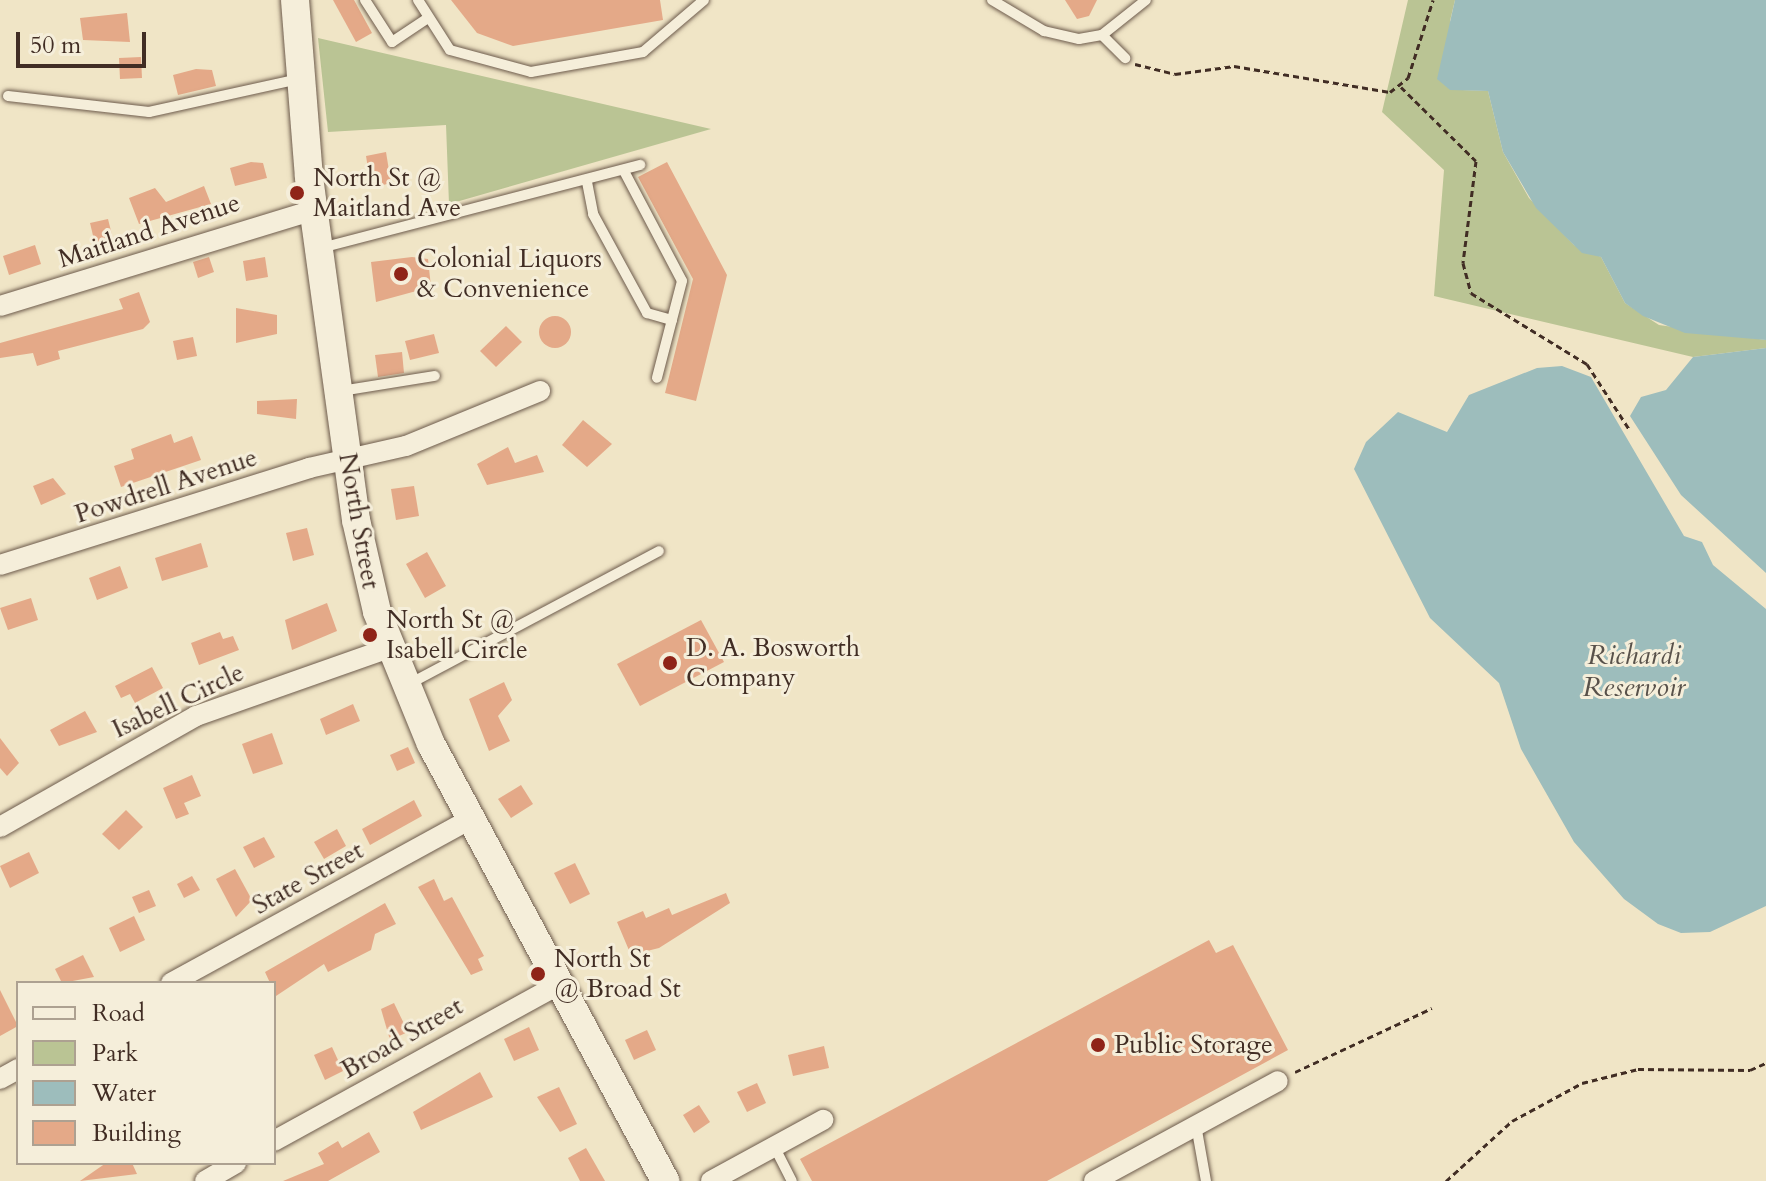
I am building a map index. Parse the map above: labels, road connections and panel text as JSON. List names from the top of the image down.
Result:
{
  "streets": {
    "main road": ["North Street"],
    "street": [
      "Maitland Avenue",
      "Powdrell Avenue",
      "Isabell Circle",
      "State Street",
      "Broad Street"
    ]
  },
  "crossings": [
    ["Maitland Avenue", "North Street"],
    ["Powdrell Avenue", "North Street"],
    ["North Street", "Isabell Circle"],
    ["North Street", "State Street"],
    ["North Street", "Broad Street"]
  ],
  "water": ["Richardi Reservoir"],
  "places": [
    "North St @ Maitland Ave",
    "Colonial Liquors & Convenience",
    "North St @ Isabell Circle",
    "D. A. Bosworth Company",
    "North St @ Broad St",
    "Public Storage"
  ],
  "legend": [
    "Road",
    "Park",
    "Water",
    "Building"
  ],
  "scale_bar": "50 m"
}
